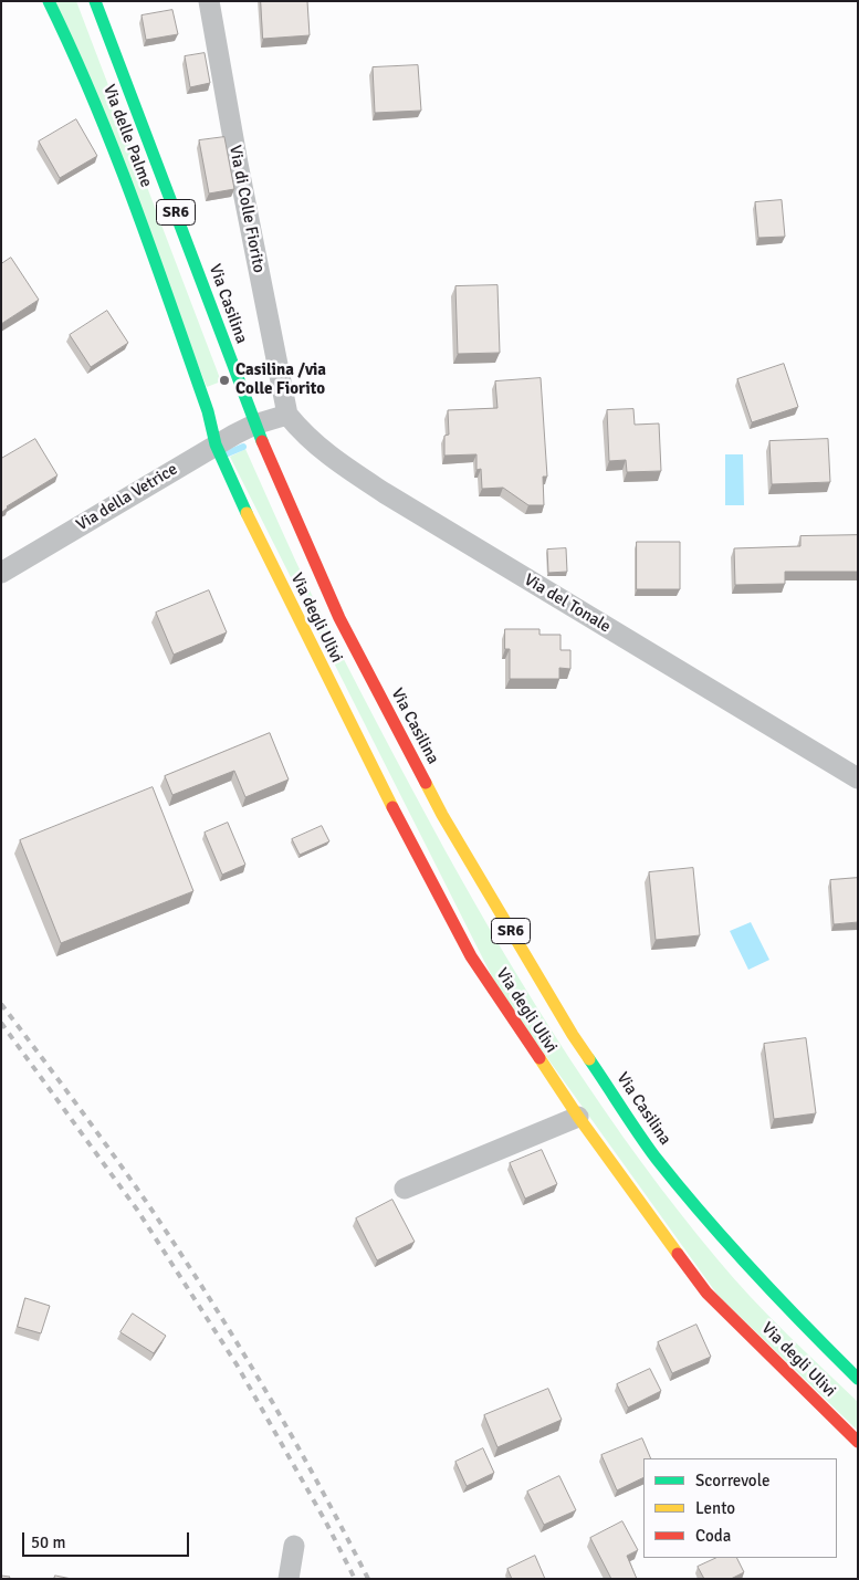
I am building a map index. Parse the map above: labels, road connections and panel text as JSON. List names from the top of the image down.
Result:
{
  "streets": {
    "street": [
      "Via delle Palme",
      "Via di Colle Fiorito",
      "SR6",
      "Via Casilina",
      "Via della Vetrice",
      "Via del Tonale",
      "Via degli Ulivi"
    ]
  },
  "crossings": [
    ["Via delle Palme", "Via della Vetrice"],
    ["Via delle Palme", "Via degli Ulivi"],
    ["Via di Colle Fiorito", "Via della Vetrice"],
    ["Via di Colle Fiorito", "Via del Tonale"],
    ["Via Casilina", "Via della Vetrice"],
    ["Via della Vetrice", "Via del Tonale"],
    ["Via della Vetrice", "Via degli Ulivi"]
  ],
  "places": ["Casilina /via Colle Fiorito"],
  "legend": ["Scorrevole", "Lento", "Coda"],
  "scale_bar": "50 m"
}
